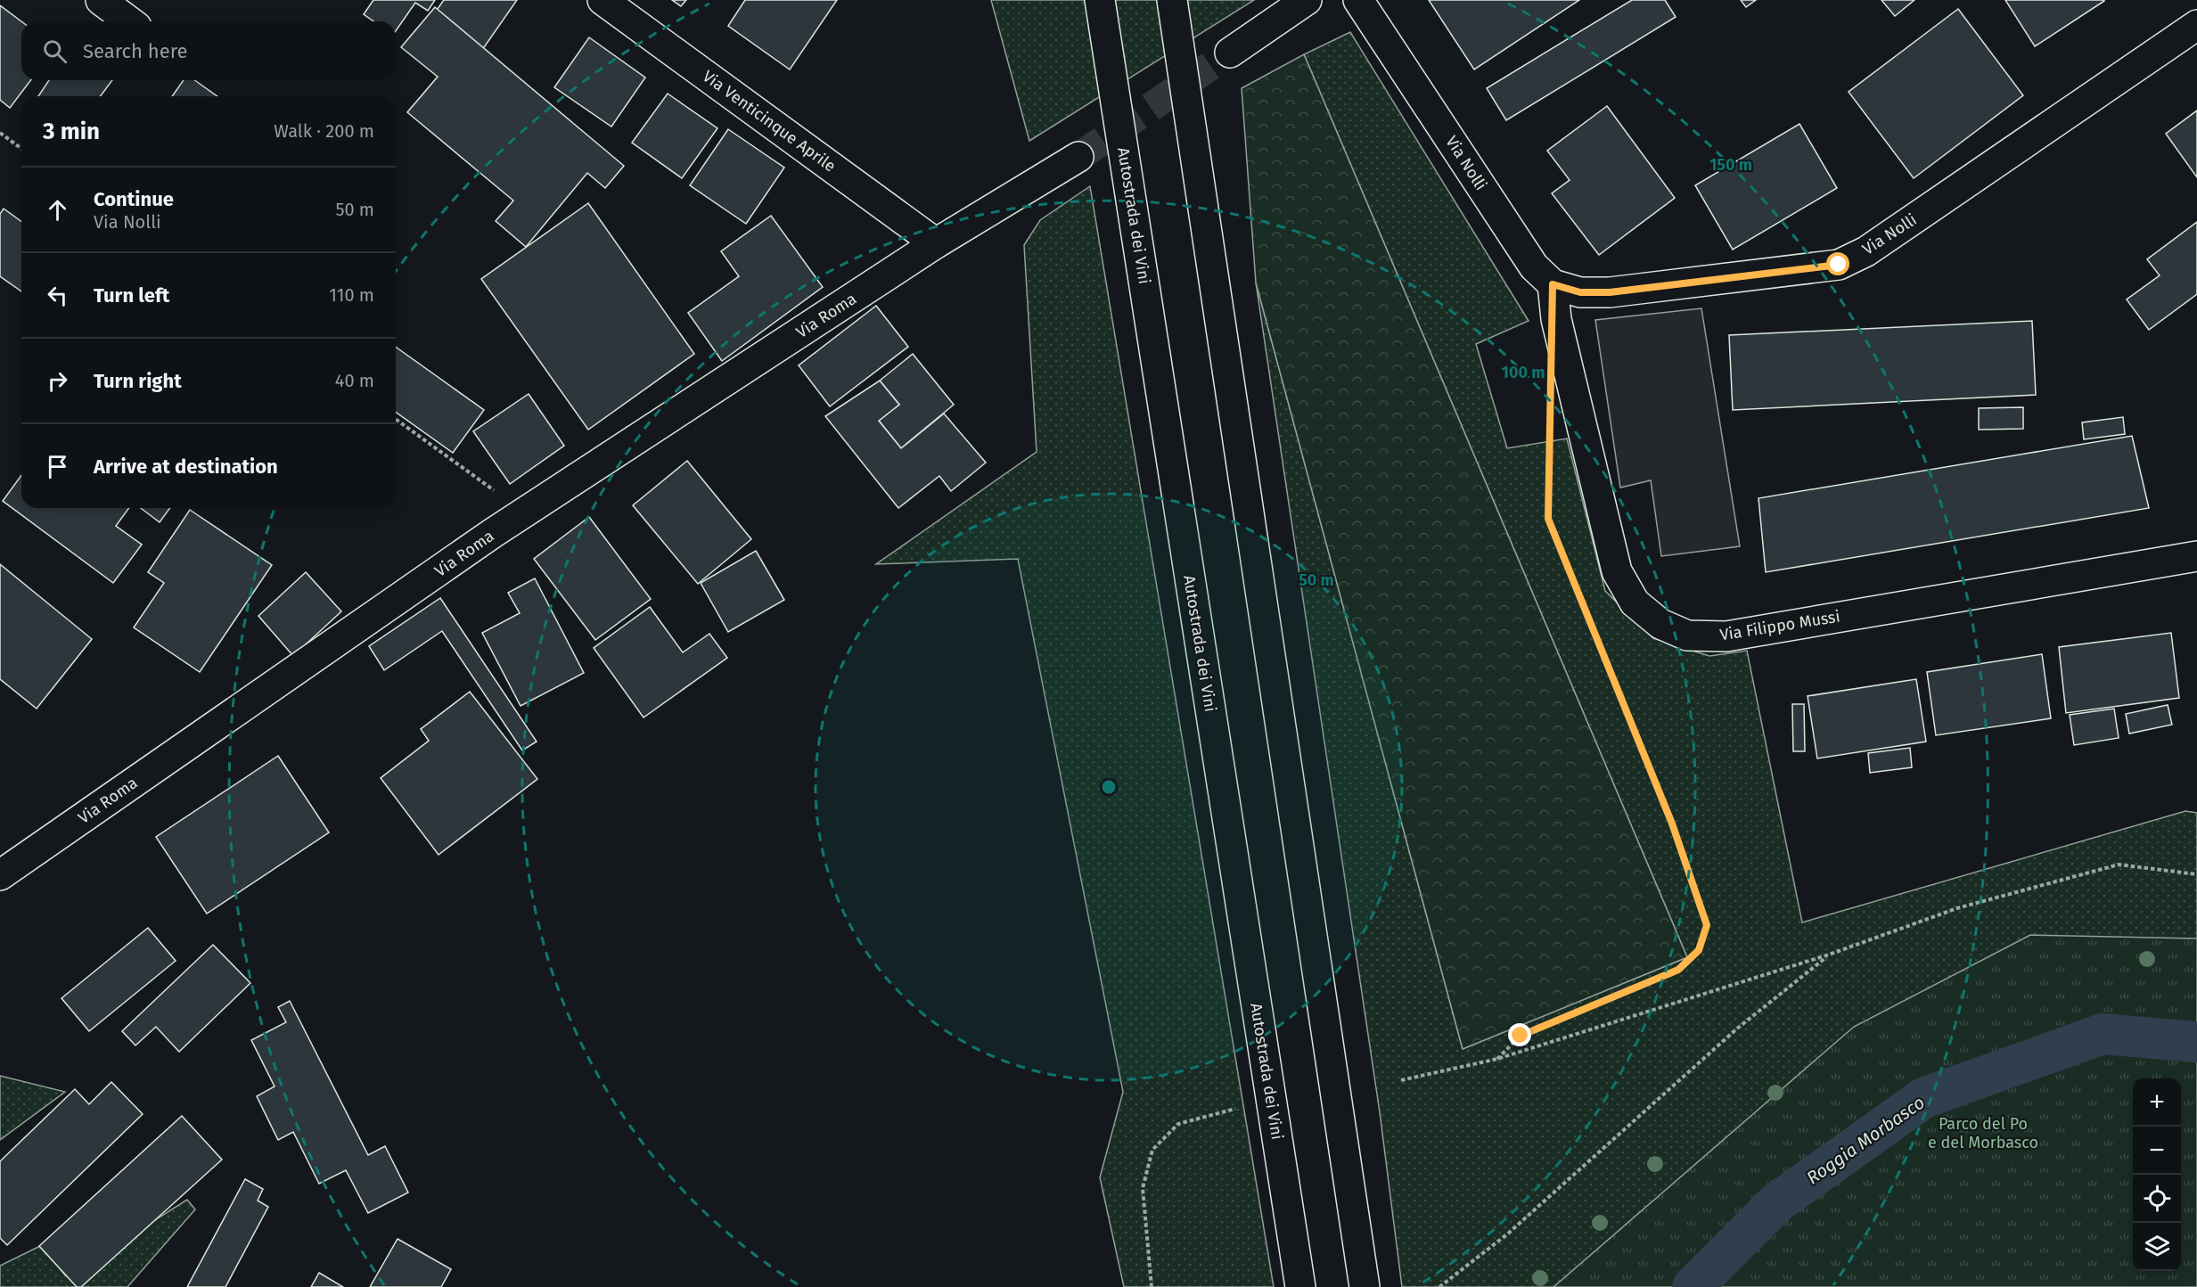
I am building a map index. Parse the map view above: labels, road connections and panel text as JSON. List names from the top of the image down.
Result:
{
  "streets": {
    "main road": [
      "Via Venticinque Aprile",
      "Via Nolli",
      "Autostrada dei Vini",
      "Via Roma",
      "Via Filippo Mussi"
    ]
  },
  "crossings": [
    ["Via Venticinque Aprile", "Via Roma"],
    ["Via Nolli", "Via Filippo Mussi"]
  ],
  "water": ["Roggia Morbasco"],
  "parks": ["Parco del Po e del Morbasco"],
  "page": {
    "search": "Search here",
    "heading": ["3 min", "Walk · 200 m"],
    "list": [
      ["Continue", "Via Nolli", "50 m"],
      ["Turn left", "110 m"],
      ["Turn right", "40 m"],
      "Arrive at destination"
    ],
    "map_buttons": ["+", "−"]
  },
  "rings": ["150 m", "100 m", "50 m"]
}
